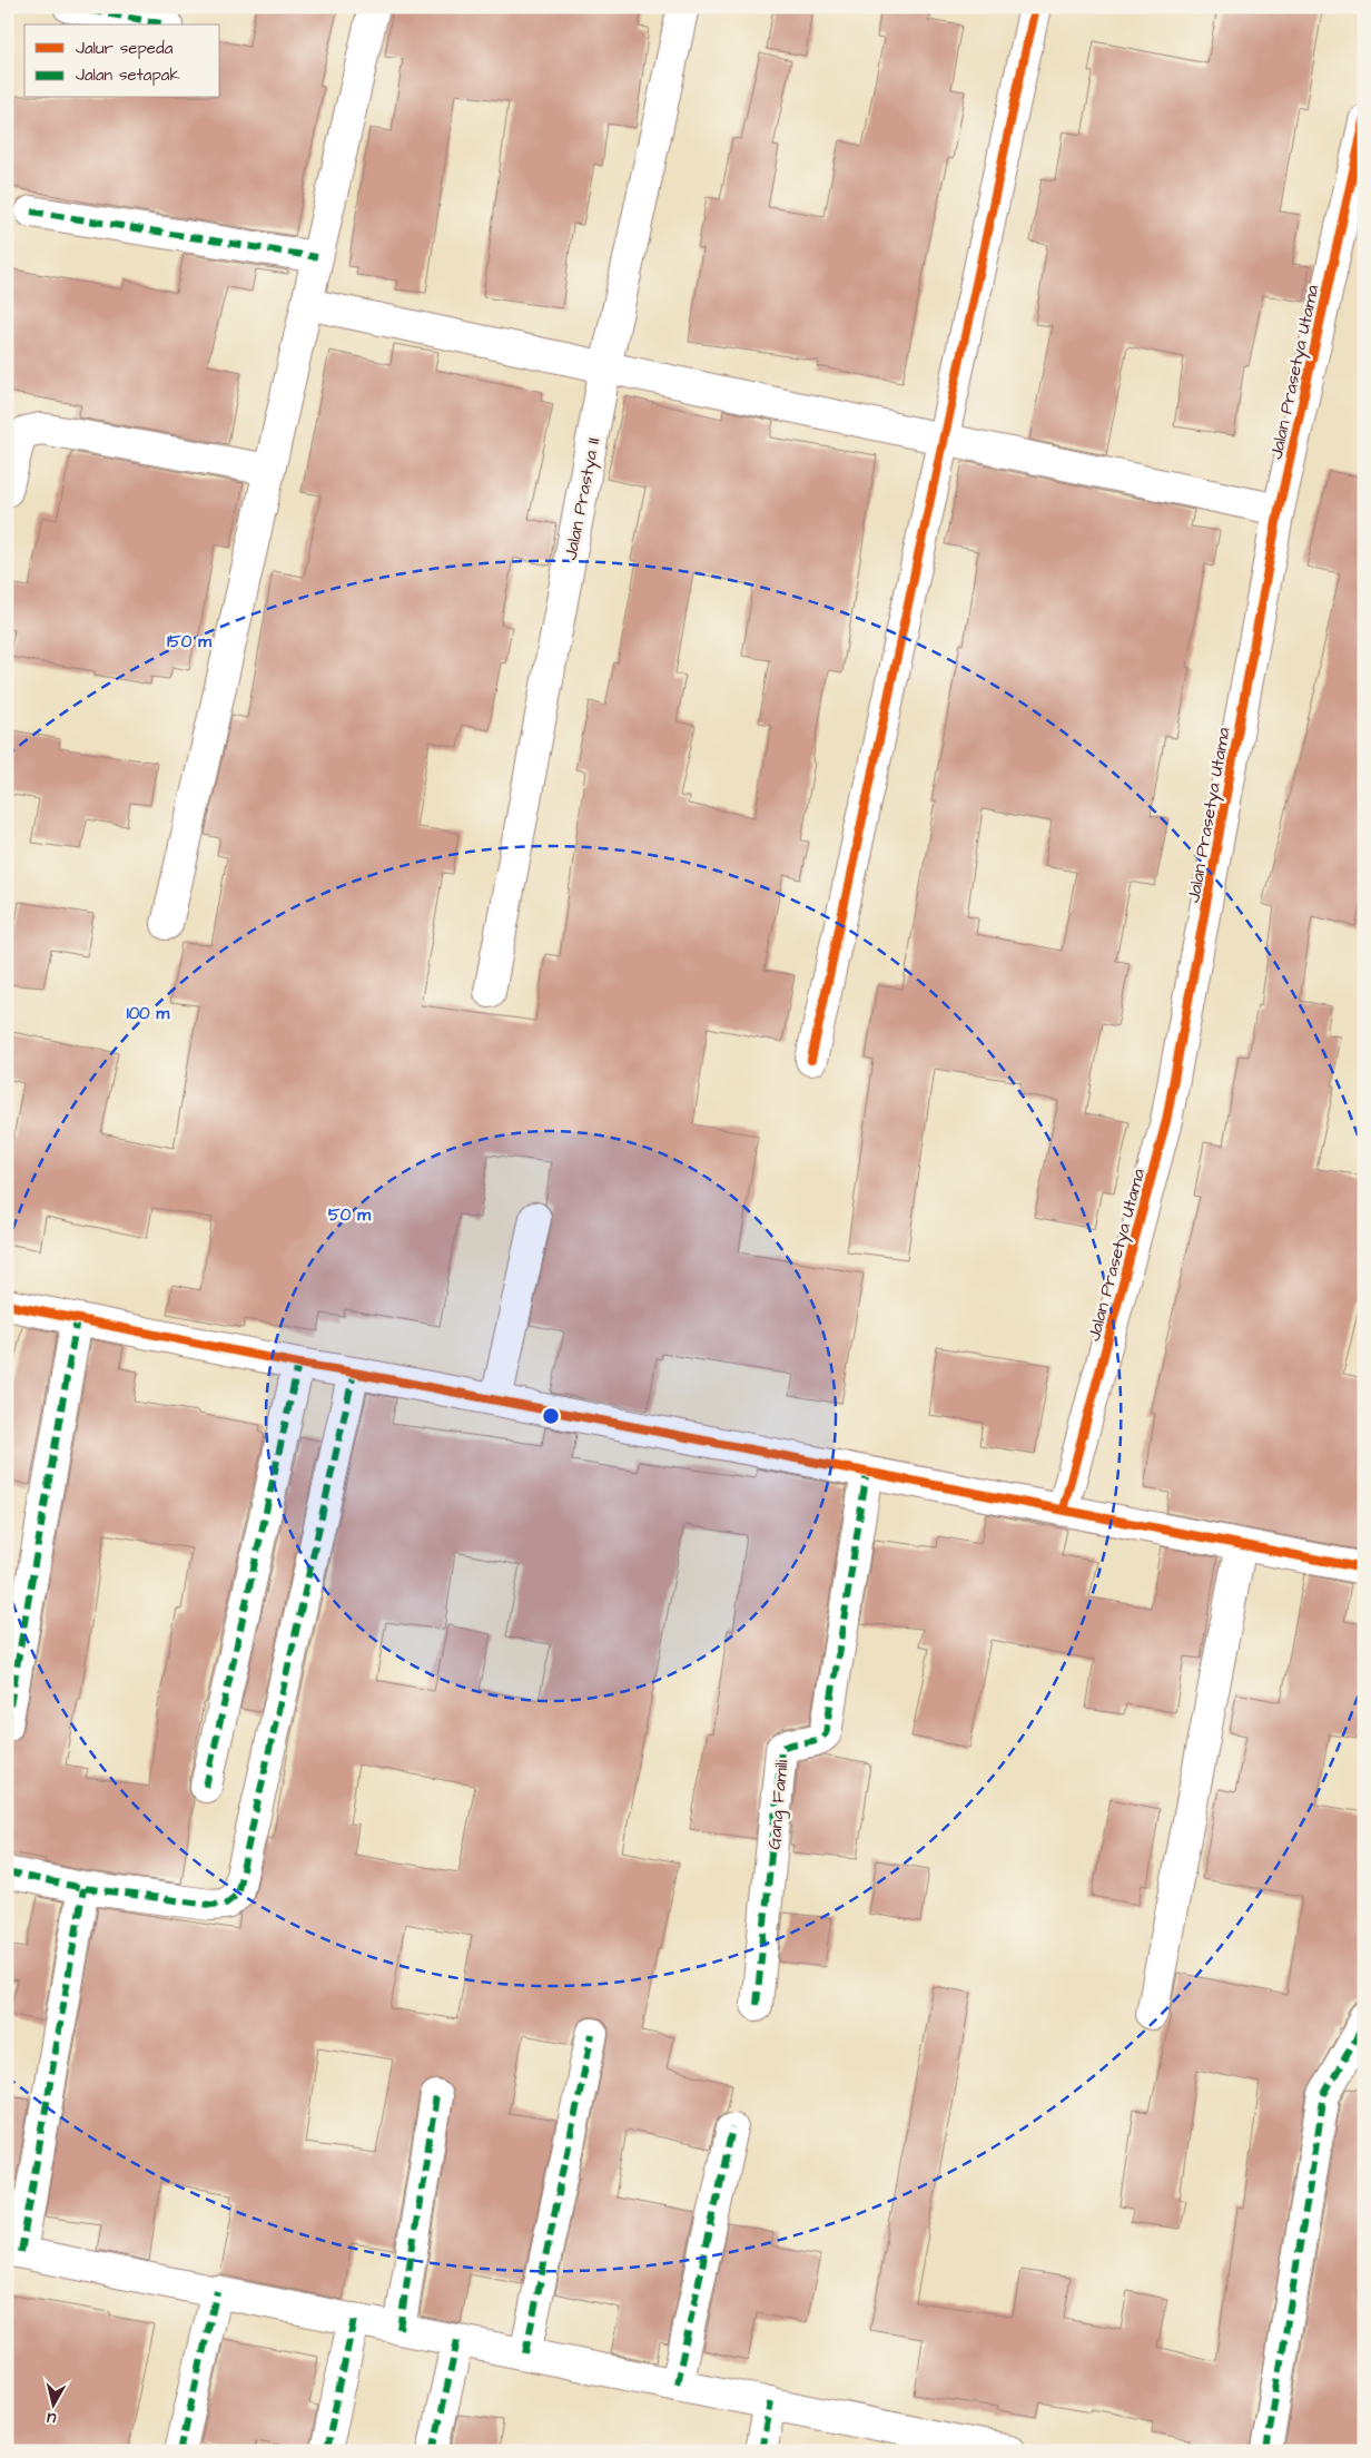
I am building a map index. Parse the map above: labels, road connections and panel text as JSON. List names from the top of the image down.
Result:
{
  "streets": {
    "street": ["Jalan Prasetya Utama", "Jalan Prastya II", "Gang Famili"]
  },
  "legend": ["Jalur sepeda", "Jalan setapak"],
  "north": "bottom",
  "rings": ["150 m", "100 m", "50 m"]
}
